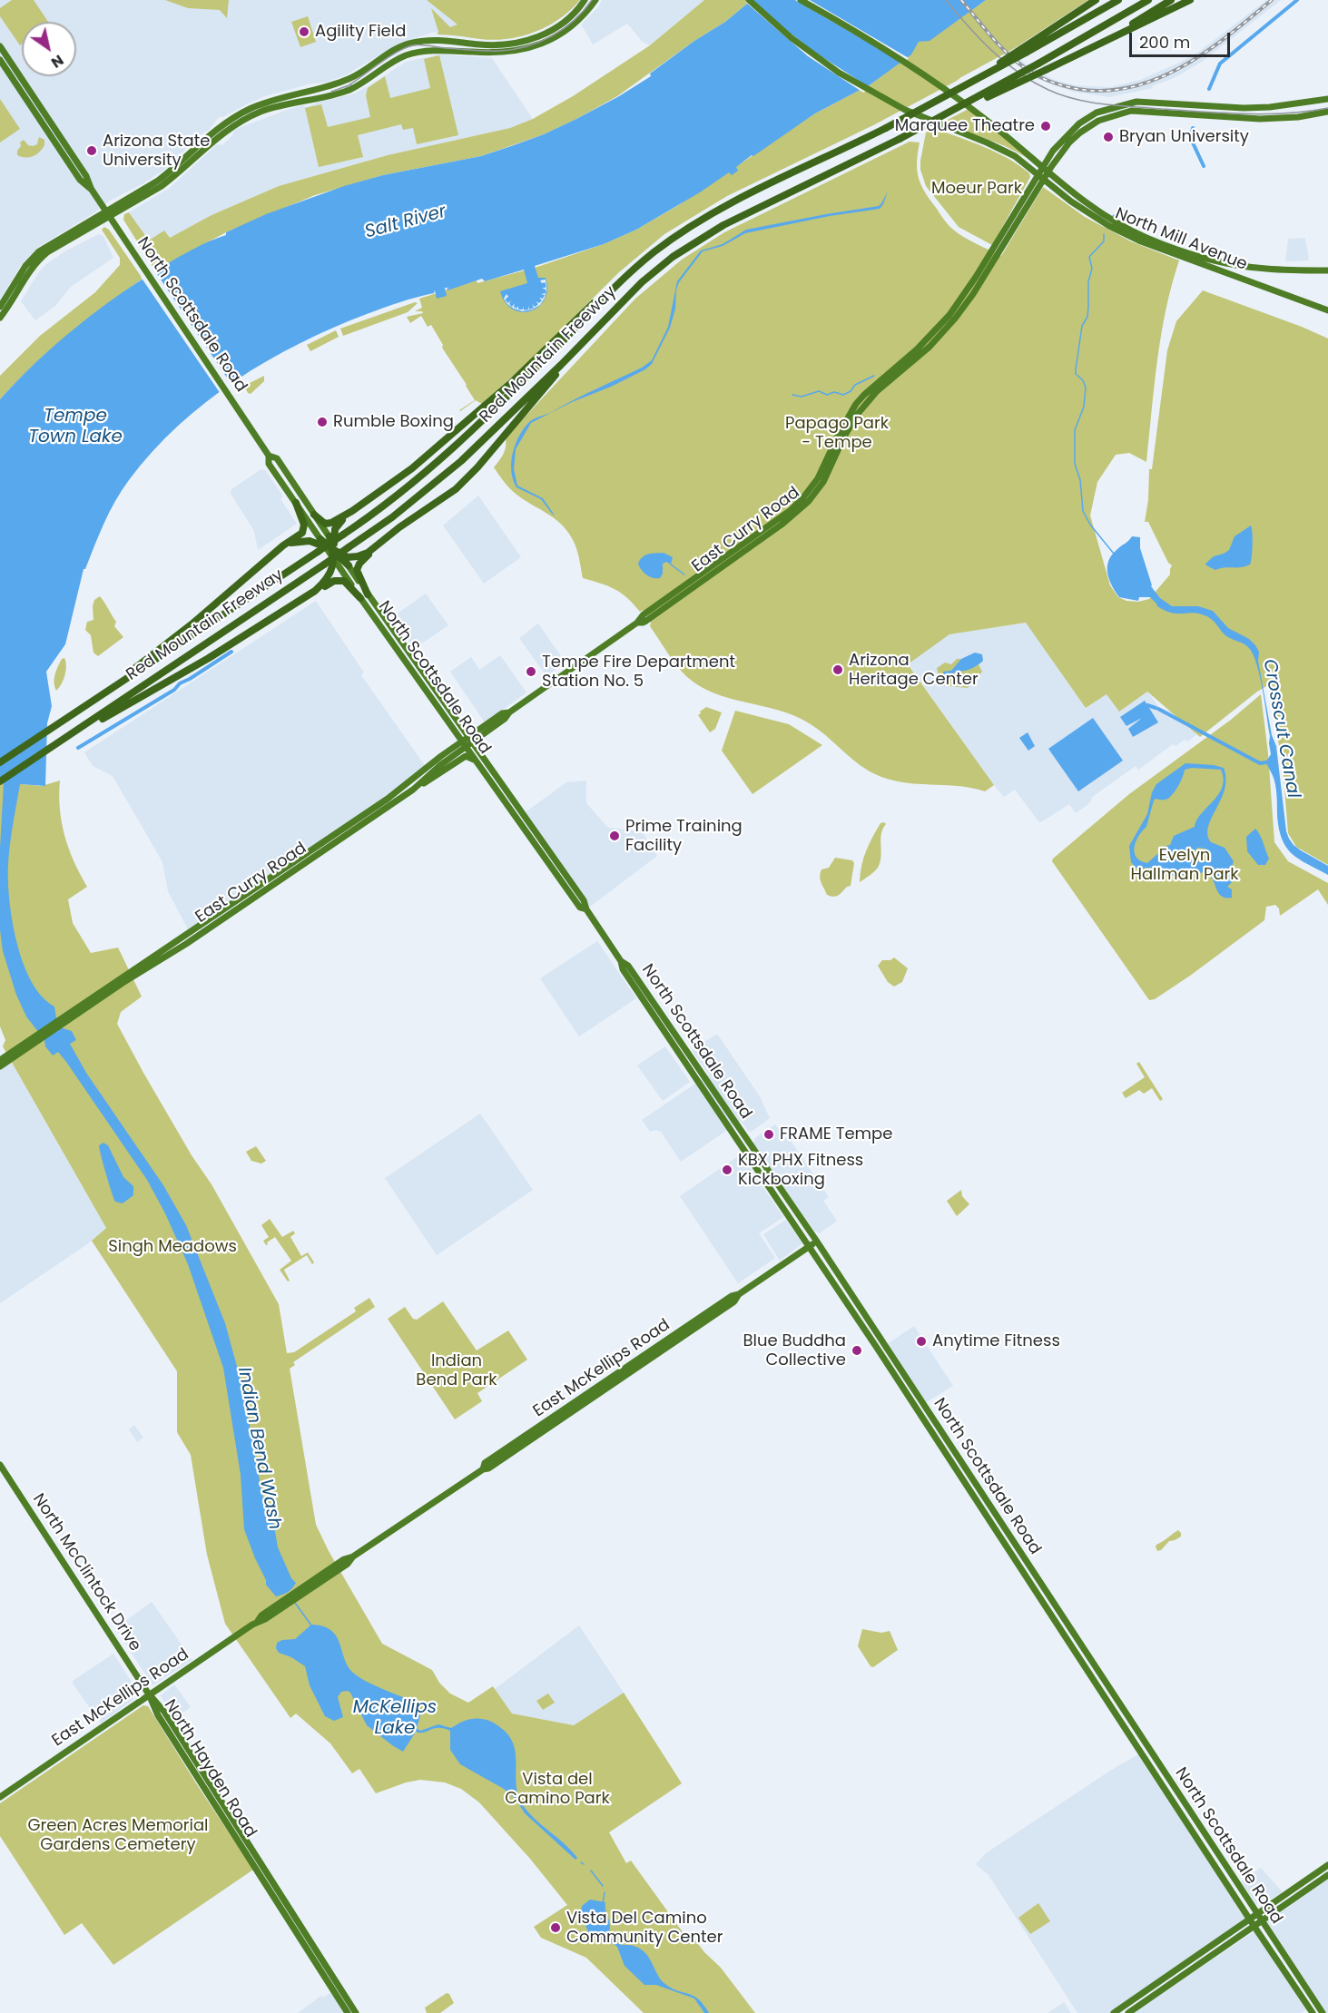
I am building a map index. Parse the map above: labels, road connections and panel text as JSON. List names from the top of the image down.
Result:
{
  "streets": {
    "highway": ["Red Mountain Freeway"],
    "main road": [
      "North Mill Avenue",
      "North Scottsdale Road",
      "East Curry Road",
      "East McKellips Road",
      "North McClintock Drive",
      "North Hayden Road"
    ]
  },
  "crossings": [
    ["North Mill Avenue", "East Curry Road"],
    ["North Scottsdale Road", "East Curry Road"],
    ["North Scottsdale Road", "East McKellips Road"],
    ["East McKellips Road", "North McClintock Drive"],
    ["East McKellips Road", "North Hayden Road"],
    ["North McClintock Drive", "North Hayden Road"]
  ],
  "water": [
    "Salt River",
    "Tempe Town Lake",
    "Crosscut Canal",
    "Indian Bend Wash",
    "McKellips Lake"
  ],
  "parks": [
    "Moeur Park",
    "Papago Park - Tempe",
    "Evelyn Hallman Park",
    "Singh Meadows",
    "Indian Bend Park",
    "Vista del Camino Park",
    "Green Acres Memorial Gardens Cemetery"
  ],
  "places": [
    "Agility Field",
    "Marquee Theatre",
    "Bryan University",
    "Arizona State University",
    "Rumble Boxing",
    "Arizona Heritage Center",
    "Tempe Fire Department Station No. 5",
    "Prime Training Facility",
    "FRAME Tempe",
    "KBX PHX Fitness Kickboxing",
    "Anytime Fitness",
    "Blue Buddha Collective",
    "Vista Del Camino Community Center"
  ],
  "scale_bar": "200 m",
  "north": "bottom right"
}
